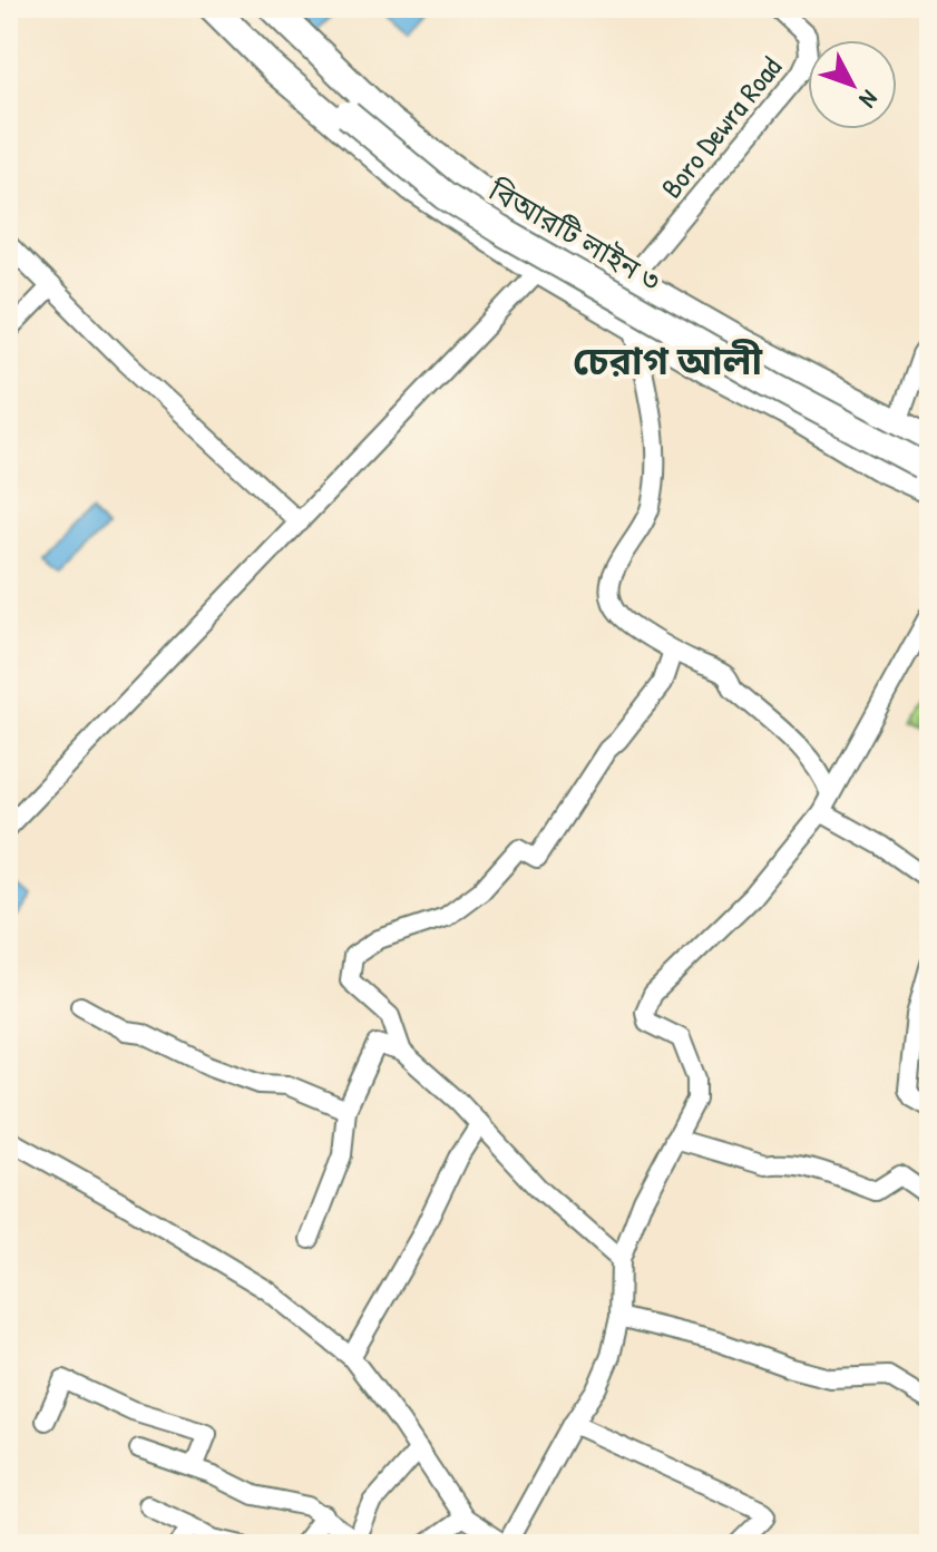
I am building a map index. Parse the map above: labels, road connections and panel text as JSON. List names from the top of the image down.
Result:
{
  "streets": {
    "highway": ["বিআরটি লাইন ৩"],
    "street": ["Boro Dewra Road"]
  },
  "districts": ["চেরাগ আলী"],
  "north": "bottom right"
}
